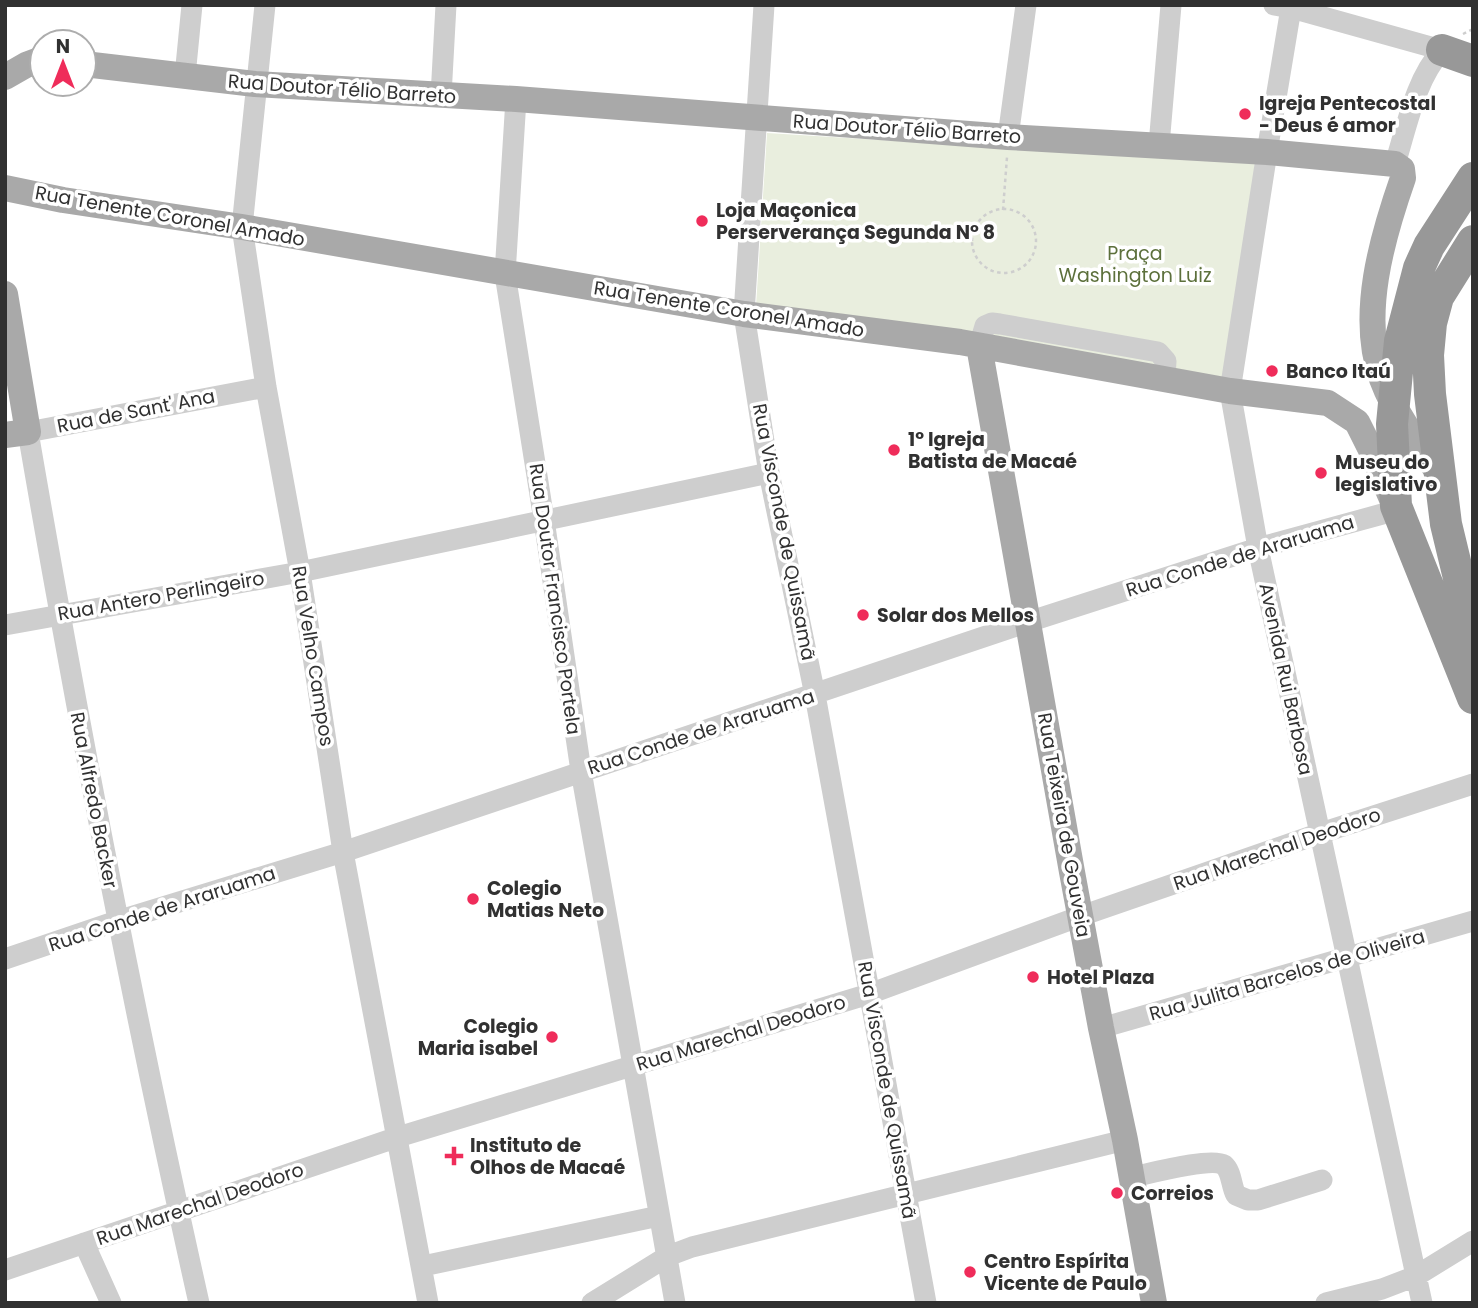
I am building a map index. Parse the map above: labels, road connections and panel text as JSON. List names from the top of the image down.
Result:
{
  "streets": {
    "main road": [
      "Rua Doutor Télio Barreto",
      "Rua Tenente Coronel Amado",
      "Rua Alfredo Backer",
      "Rua Teixeira de Gouveia"
    ],
    "street": [
      "Rua de Sant' Ana",
      "Rua Visconde de Quissamã",
      "Rua Conde de Araruama",
      "Rua Antero Perlingeiro",
      "Rua Doutor Francisco Portela",
      "Rua Velho Campos",
      "Avenida Rui Barbosa",
      "Rua Marechal Deodoro",
      "Rua Julita Barcelos de Oliveira"
    ]
  },
  "crossings": [
    ["Rua Doutor Télio Barreto", "Rua Visconde de Quissamã"],
    ["Rua Doutor Télio Barreto", "Rua Doutor Francisco Portela"],
    ["Rua Doutor Télio Barreto", "Rua Velho Campos"],
    ["Rua Doutor Télio Barreto", "Avenida Rui Barbosa"],
    ["Rua Tenente Coronel Amado", "Rua Visconde de Quissamã"],
    ["Rua Tenente Coronel Amado", "Rua Conde de Araruama"],
    ["Rua Tenente Coronel Amado", "Rua Doutor Francisco Portela"],
    ["Rua Tenente Coronel Amado", "Rua Velho Campos"],
    ["Rua Tenente Coronel Amado", "Avenida Rui Barbosa"],
    ["Rua Tenente Coronel Amado", "Rua Teixeira de Gouveia"],
    ["Rua de Sant' Ana", "Rua Velho Campos"],
    ["Rua de Sant' Ana", "Rua Alfredo Backer"],
    ["Rua Visconde de Quissamã", "Rua Conde de Araruama"],
    ["Rua Visconde de Quissamã", "Rua Antero Perlingeiro"],
    ["Rua Visconde de Quissamã", "Rua Marechal Deodoro"],
    ["Rua Conde de Araruama", "Rua Doutor Francisco Portela"],
    ["Rua Conde de Araruama", "Rua Velho Campos"],
    ["Rua Conde de Araruama", "Avenida Rui Barbosa"],
    ["Rua Conde de Araruama", "Rua Alfredo Backer"],
    ["Rua Conde de Araruama", "Rua Teixeira de Gouveia"],
    ["Rua Antero Perlingeiro", "Rua Doutor Francisco Portela"],
    ["Rua Antero Perlingeiro", "Rua Velho Campos"],
    ["Rua Antero Perlingeiro", "Rua Alfredo Backer"],
    ["Rua Doutor Francisco Portela", "Rua Marechal Deodoro"],
    ["Rua Velho Campos", "Rua Marechal Deodoro"],
    ["Avenida Rui Barbosa", "Rua Marechal Deodoro"],
    ["Avenida Rui Barbosa", "Rua Julita Barcelos de Oliveira"],
    ["Rua Alfredo Backer", "Rua Marechal Deodoro"],
    ["Rua Teixeira de Gouveia", "Rua Marechal Deodoro"],
    ["Rua Teixeira de Gouveia", "Rua Julita Barcelos de Oliveira"]
  ],
  "parks": ["Praça Washington Luiz"],
  "places": {
    "other": [
      "Igreja Pentecostal - Deus é amor",
      "Loja Maçonica Perserverança Segunda N° 8",
      "Banco Itaú",
      "1° Igreja Batista de Macaé",
      "Museu do legislativo",
      "Solar dos Mellos",
      "Colegio Matias Neto",
      "Hotel Plaza",
      "Colegio Maria isabel",
      "Correios",
      "Centro Espírita Vicente de Paulo"
    ],
    "health": ["Instituto de Olhos de Macaé"]
  },
  "north": "top"
}
